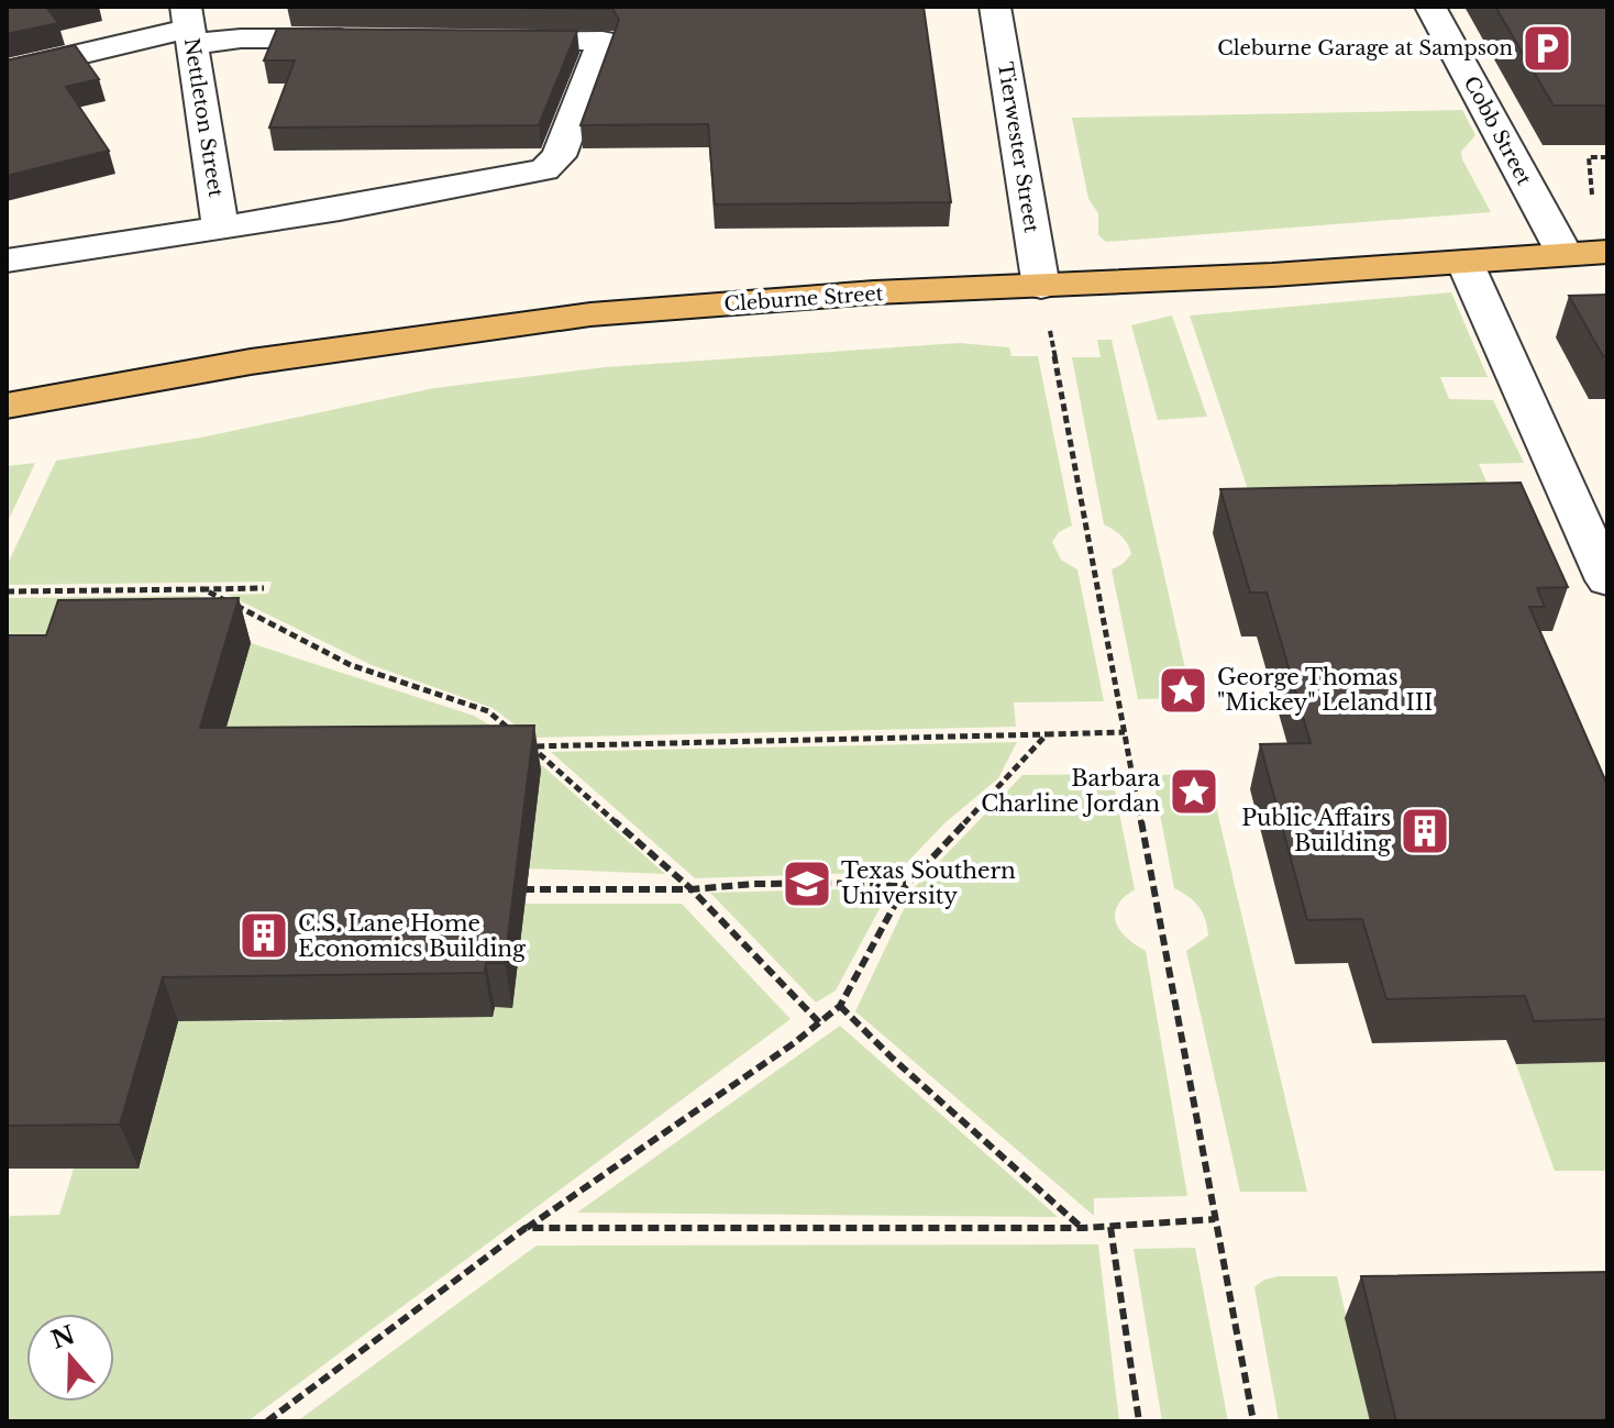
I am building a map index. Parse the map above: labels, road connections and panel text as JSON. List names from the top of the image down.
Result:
{
  "streets": {
    "main road": ["Cleburne Street"],
    "street": ["Nettleton Street", "Cobb Street", "Tierwester Street"]
  },
  "crossings": [
    ["Cobb Street", "Cleburne Street"],
    ["Tierwester Street", "Cleburne Street"]
  ],
  "places": {
    "parking": ["Cleburne Garage at Sampson"],
    "place": ["George Thomas \"Mickey\" Leland III", "Barbara Charline Jordan"],
    "building": ["Public Affairs Building", "C.S. Lane Home Economics Building"],
    "school or university": ["Texas Southern University"]
  },
  "north": "top"
}
